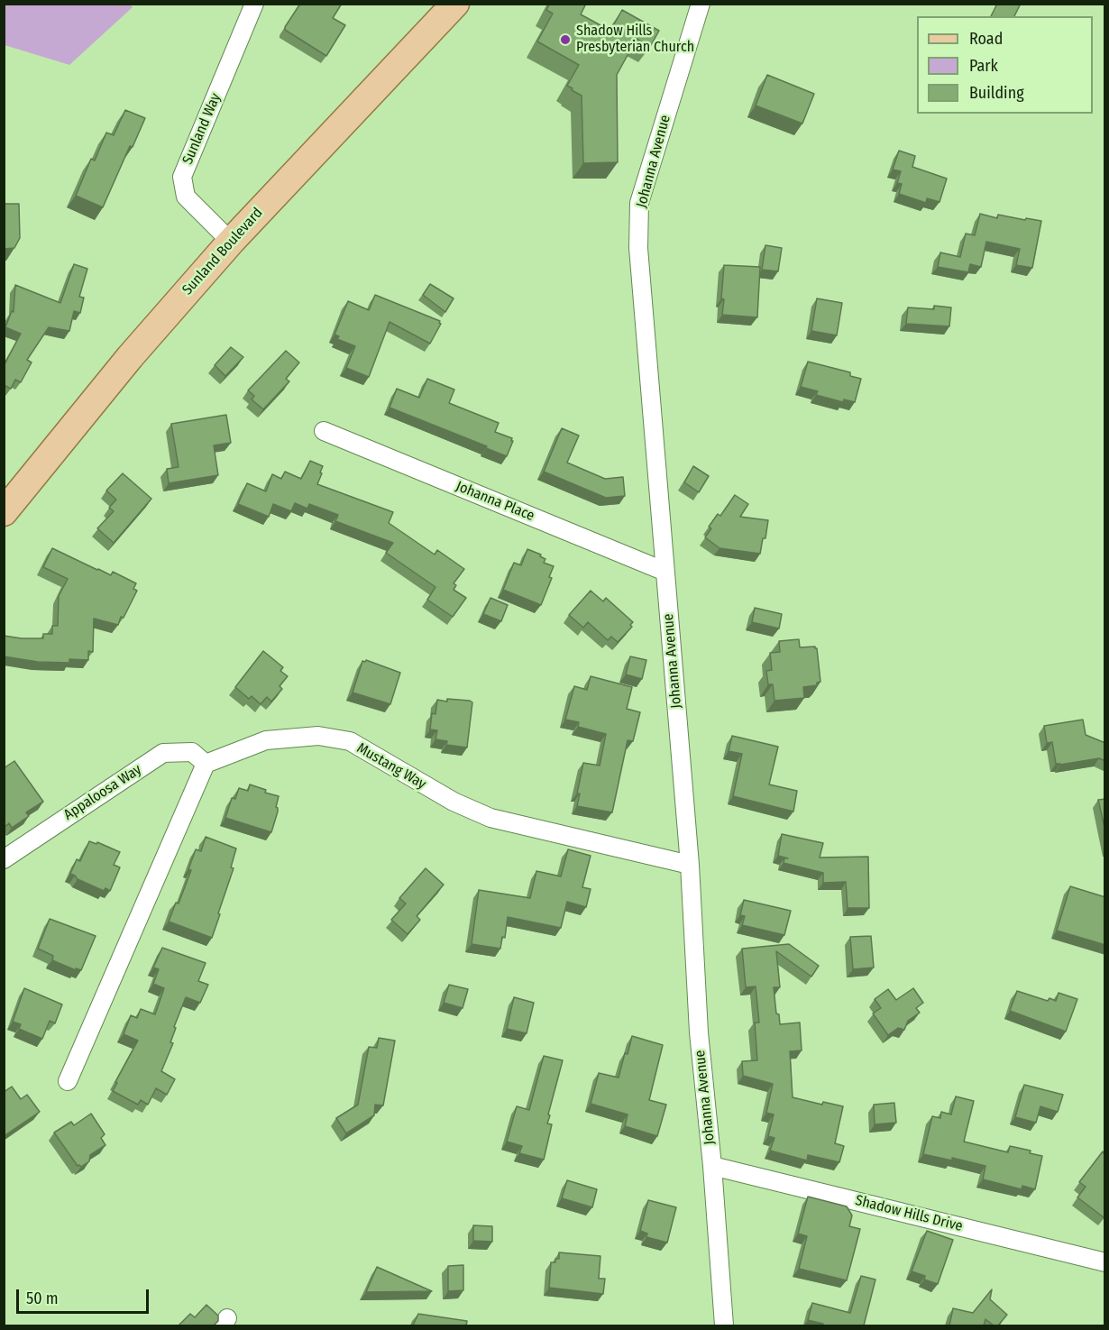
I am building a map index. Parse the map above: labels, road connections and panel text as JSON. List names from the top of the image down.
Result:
{
  "streets": {
    "main road": ["Sunland Boulevard"],
    "street": [
      "Sunland Way",
      "Johanna Avenue",
      "Johanna Place",
      "Mustang Way",
      "Appaloosa Way",
      "Shadow Hills Drive"
    ]
  },
  "crossings": [
    ["Sunland Way", "Sunland Boulevard"],
    ["Johanna Avenue", "Johanna Place"],
    ["Johanna Avenue", "Mustang Way"],
    ["Johanna Avenue", "Shadow Hills Drive"],
    ["Mustang Way", "Appaloosa Way"]
  ],
  "places": ["Shadow Hills Presbyterian Church"],
  "legend": ["Road", "Park", "Building"],
  "scale_bar": "50 m"
}
